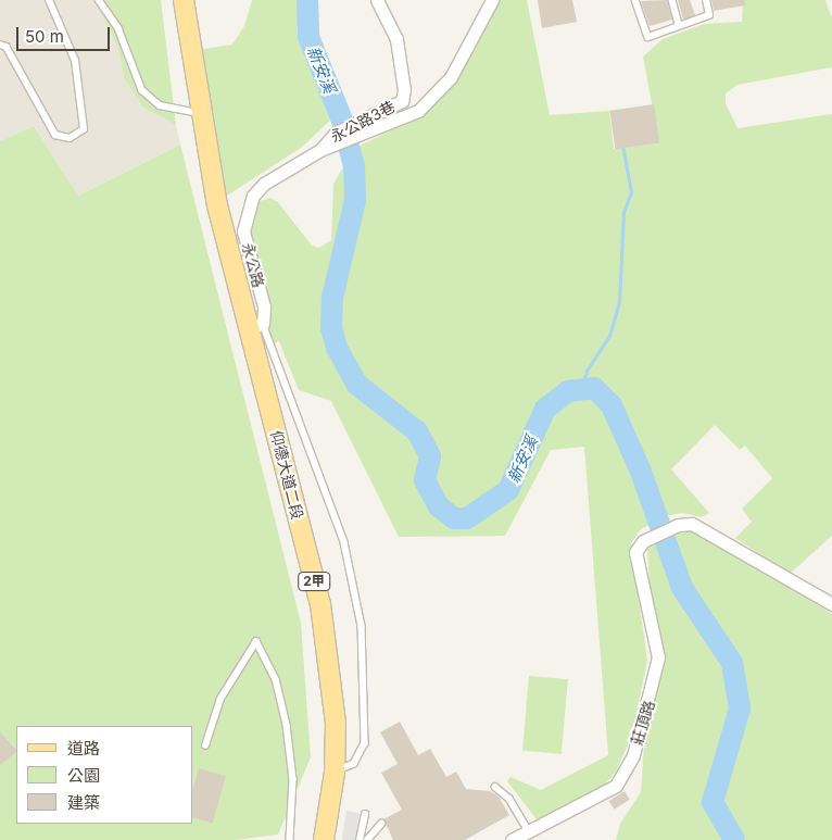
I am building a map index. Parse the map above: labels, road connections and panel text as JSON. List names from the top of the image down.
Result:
{
  "streets": {
    "main road": ["仰德大道二段", "2甲"],
    "street": ["永公路3巷", "永公路", "莊頂路"]
  },
  "crossings": [
    ["永公路3巷", "永公路"],
    ["永公路", "仰德大道二段"],
    ["仰德大道二段", "2甲"]
  ],
  "water": ["新安溪"],
  "legend": ["道路", "公園", "建築"],
  "scale_bar": "50 m"
}
